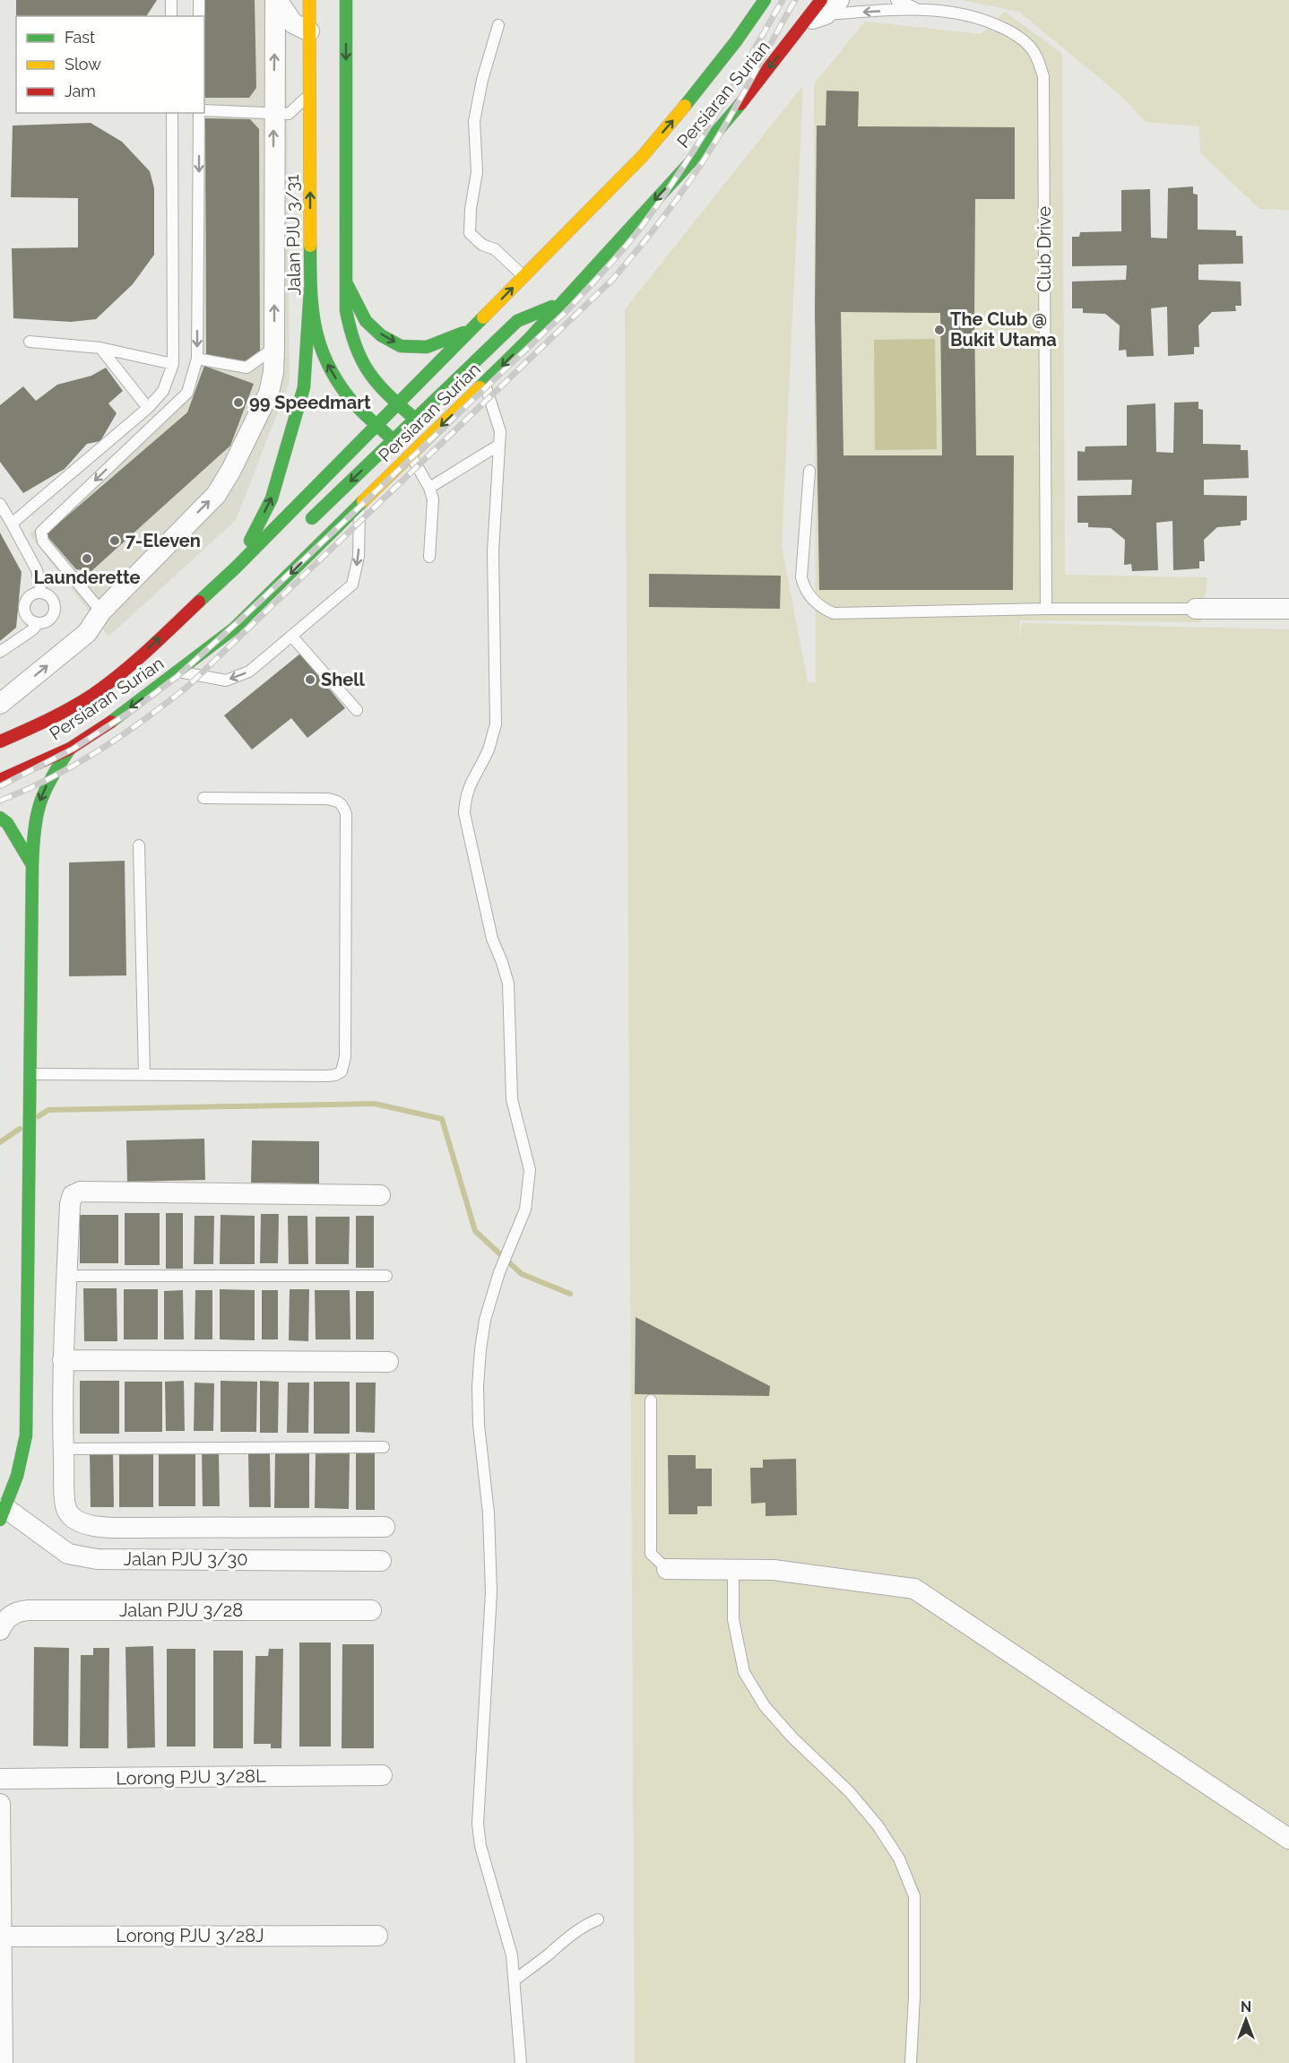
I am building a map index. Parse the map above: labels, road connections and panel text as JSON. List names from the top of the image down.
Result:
{
  "streets": {
    "main road": ["Persiaran Surian", "Jalan PJU 3/31"],
    "street": [
      "Jalan PJU 3/30",
      "Jalan PJU 3/28",
      "Lorong PJU 3/28L",
      "Lorong PJU 3/28J"
    ],
    "lane": ["Club Drive"]
  },
  "crossings": [
    ["Persiaran Surian", "Jalan PJU 3/31"]
  ],
  "places": [
    "The Club @ Bukit Utama",
    "99 Speedmart",
    "7-Eleven",
    "Launderette",
    "Shell"
  ],
  "legend": ["Fast", "Slow", "Jam"],
  "north": "top"
}
